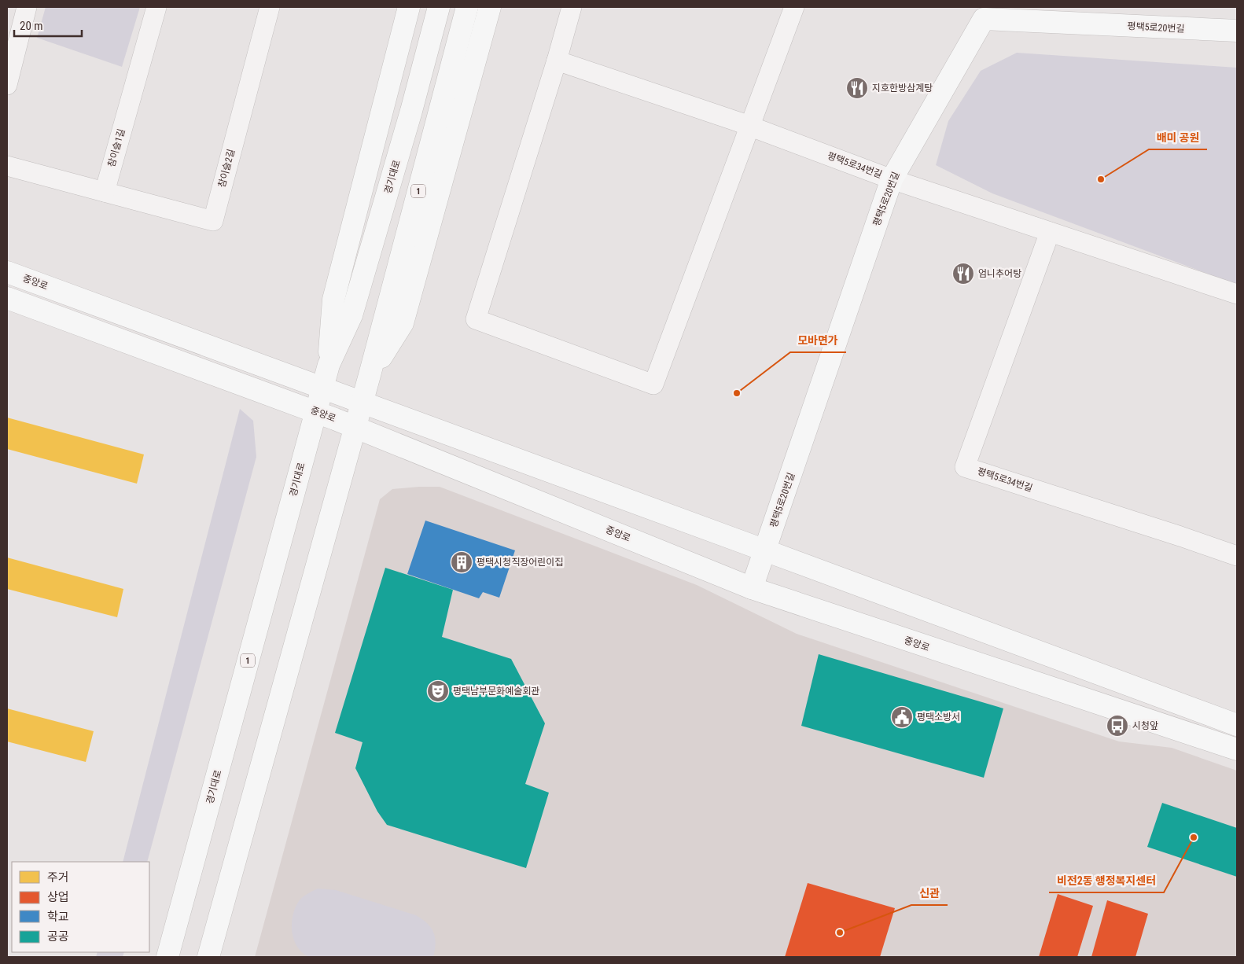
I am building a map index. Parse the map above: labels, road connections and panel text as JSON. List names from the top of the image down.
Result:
{
  "streets": {
    "main road": [
      "평택5로20번길",
      "경기대로",
      "1",
      "중앙로"
    ],
    "street": ["참이슬1길", "평택5로34번길", "참이슬2길"]
  },
  "crossings": [
    ["평택5로20번길", "평택5로34번길"],
    ["평택5로20번길", "중앙로"],
    ["참이슬1길", "참이슬2길"],
    ["경기대로", "중앙로"],
    ["1", "중앙로"]
  ],
  "places": {
    "restaurant": ["지호한방삼계탕", "엄니추어탕"],
    "other": [
      "배미 공원",
      "모바면가",
      "비전2동 행정복지센터",
      "신관"
    ],
    "building": ["평택시청직장어린이집"],
    "theatre": ["평택남부문화예술회관"],
    "public building": ["평택소방서"],
    "bus stop": ["시청앞"]
  },
  "legend": [
    "주거",
    "상업",
    "학교",
    "공공"
  ],
  "scale_bar": "20 m"
}
